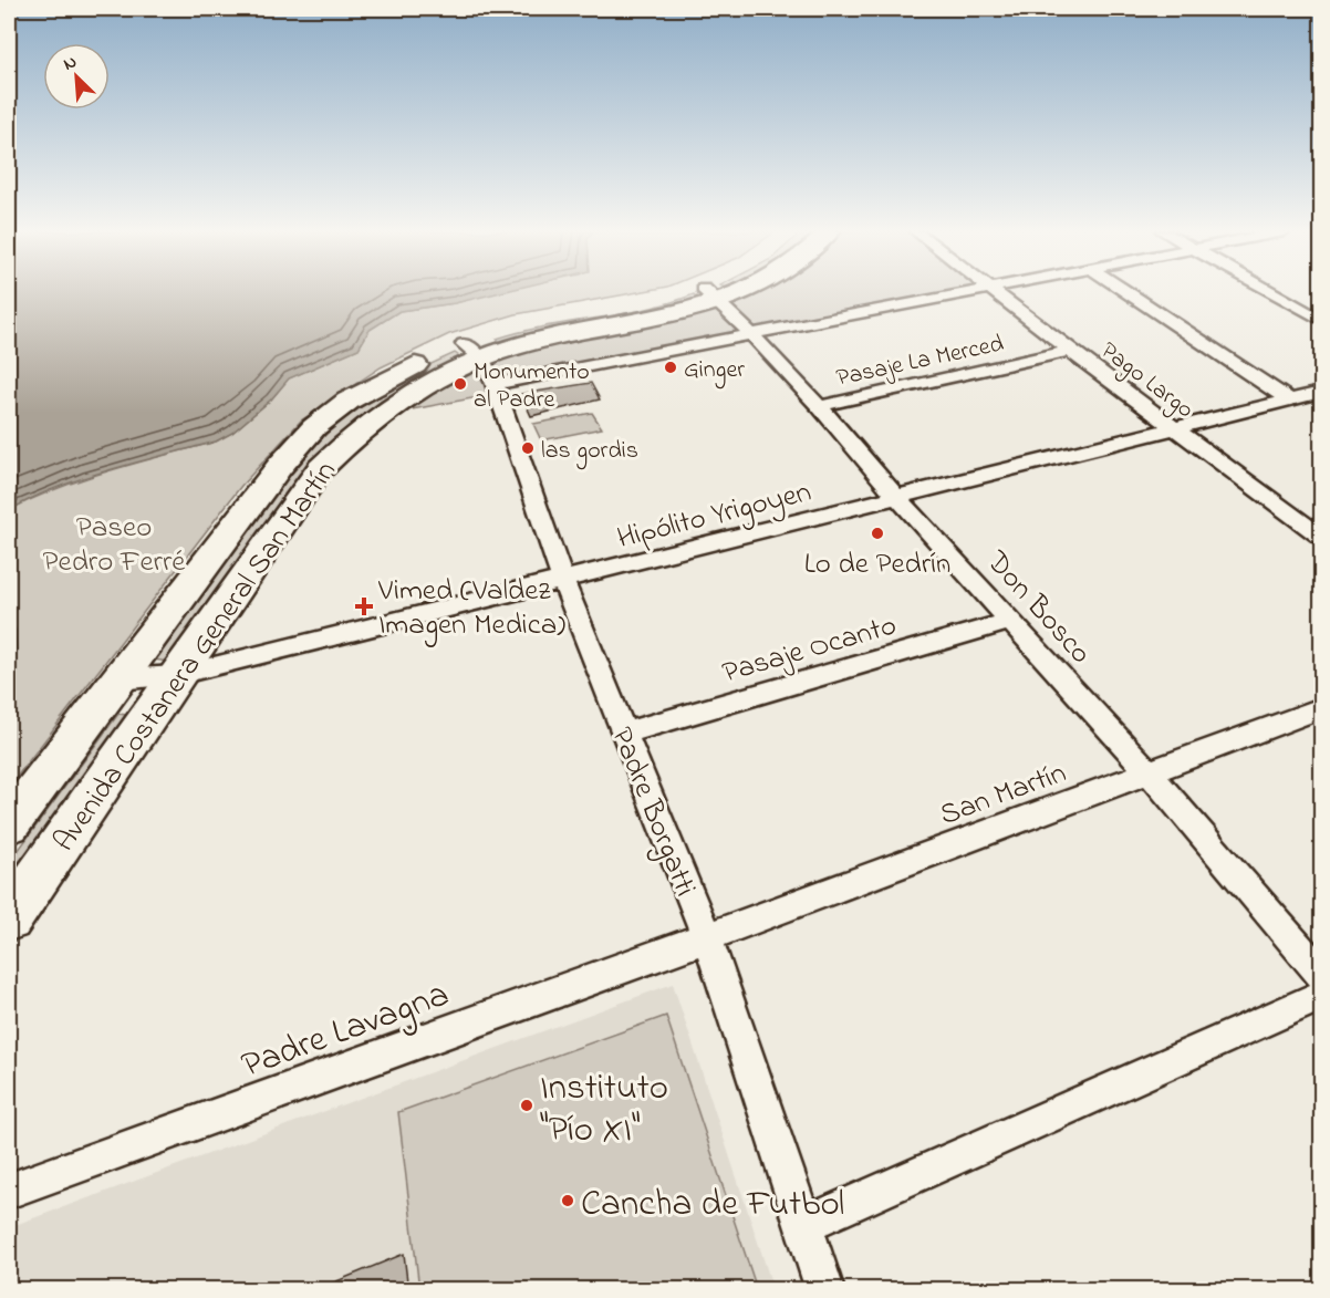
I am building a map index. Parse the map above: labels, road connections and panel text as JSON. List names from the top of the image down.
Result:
{
  "streets": {
    "main road": ["Avenida Costanera General San Martín"],
    "street": [
      "Pasaje La Merced",
      "Pago Largo",
      "Hipólito Yrigoyen",
      "Don Bosco",
      "Pasaje Ocanto",
      "San Martín",
      "Padre Borgatti",
      "Padre Lavagna"
    ]
  },
  "crossings": [
    ["Pasaje La Merced", "Pago Largo"],
    ["Pasaje La Merced", "Don Bosco"],
    ["Pago Largo", "Hipólito Yrigoyen"],
    ["Hipólito Yrigoyen", "Don Bosco"],
    ["Hipólito Yrigoyen", "Avenida Costanera General San Martín"],
    ["Hipólito Yrigoyen", "Padre Borgatti"],
    ["Don Bosco", "Pasaje Ocanto"],
    ["Don Bosco", "Avenida Costanera General San Martín"],
    ["Don Bosco", "San Martín"],
    ["Pasaje Ocanto", "Padre Borgatti"],
    ["Avenida Costanera General San Martín", "Padre Borgatti"],
    ["San Martín", "Padre Borgatti"],
    ["San Martín", "Padre Lavagna"],
    ["Padre Borgatti", "Padre Lavagna"]
  ],
  "parks": ["Paseo Pedro Ferré"],
  "places": {
    "other": [
      "Ginger",
      "Monumento al Padre",
      "las gordis",
      "Lo de Pedrín",
      "Instituto \"Pío XI\"",
      "Cancha de Futbol"
    ],
    "health": ["Vimed (Valdez Imagen Medica)"]
  },
  "north": "top left"
}
